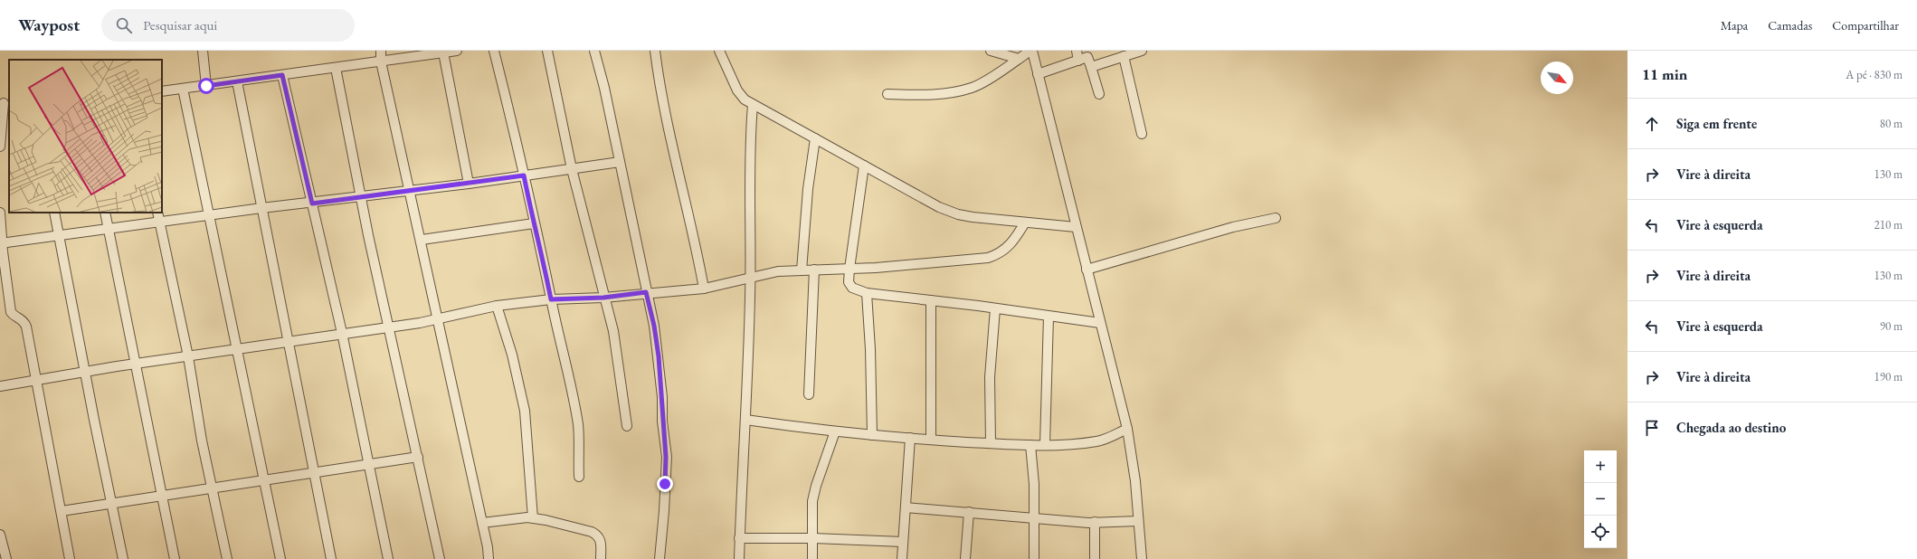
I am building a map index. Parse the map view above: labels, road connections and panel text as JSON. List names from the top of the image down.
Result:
{
  "north": "bottom right",
  "page": {
    "header": "Waypost",
    "search": "Pesquisar aqui",
    "nav": ["Mapa", "Camadas", "Compartilhar"],
    "heading": ["11 min", "A pé · 830 m"],
    "list": [
      ["Siga em frente", "80 m"],
      ["Vire à direita", "130 m"],
      ["Vire à esquerda", "210 m"],
      ["Vire à direita", "130 m"],
      ["Vire à esquerda", "90 m"],
      ["Vire à direita", "190 m"],
      "Chegada ao destino"
    ],
    "map_buttons": ["+", "−"]
  }
}
